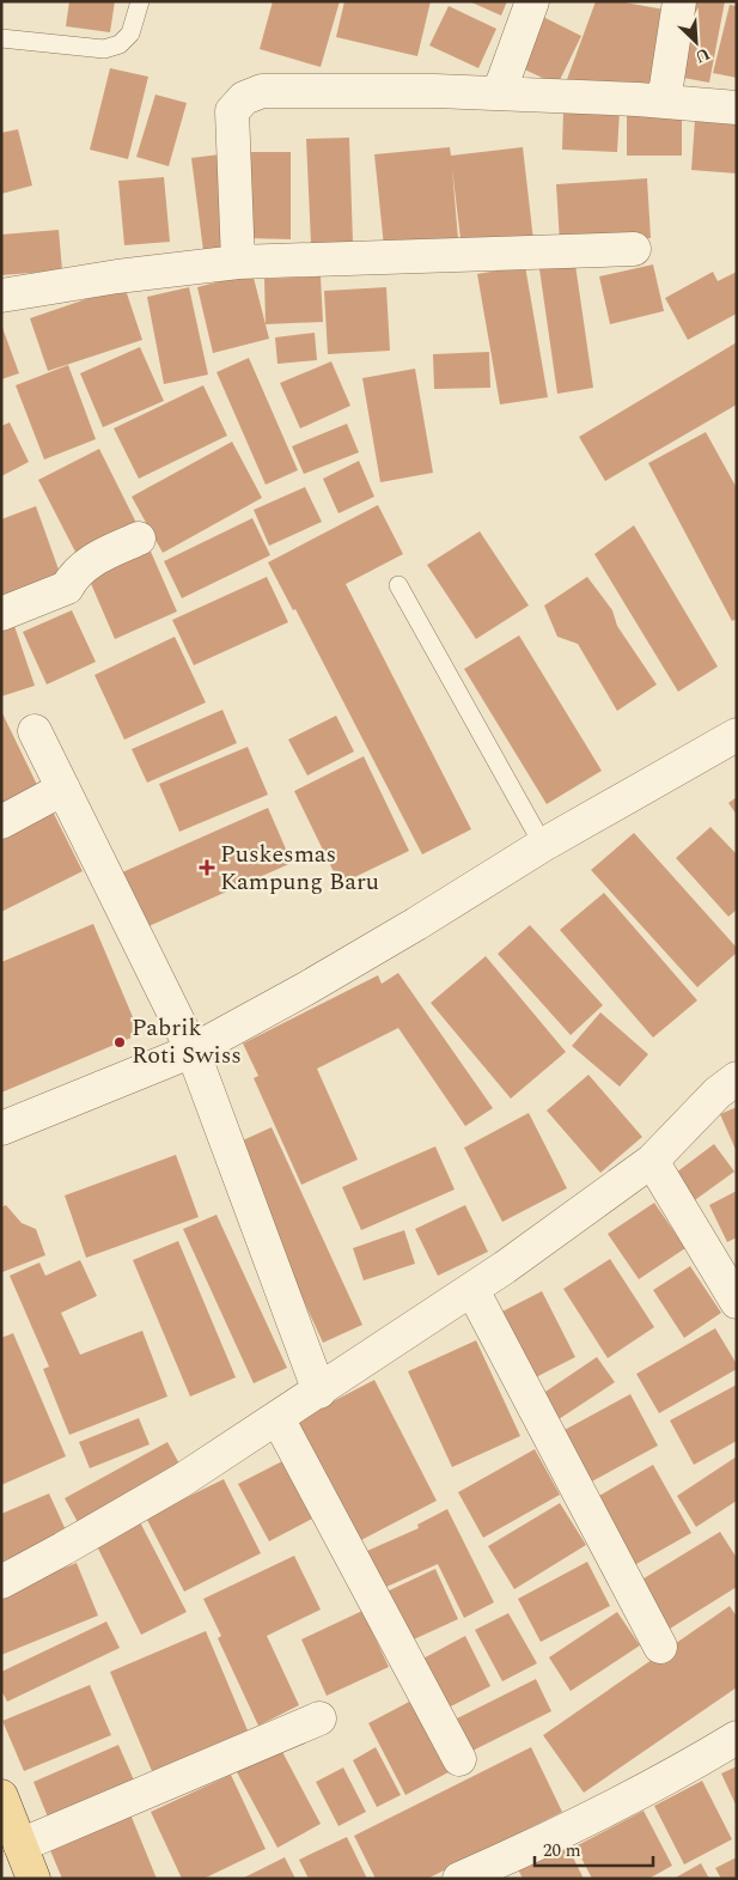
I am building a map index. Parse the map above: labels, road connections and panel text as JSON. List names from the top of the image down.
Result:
{
  "places": {
    "health": ["Puskesmas Kampung Baru"],
    "other": ["Pabrik Roti Swiss"]
  },
  "scale_bar": "20 m",
  "north": "bottom right"
}
